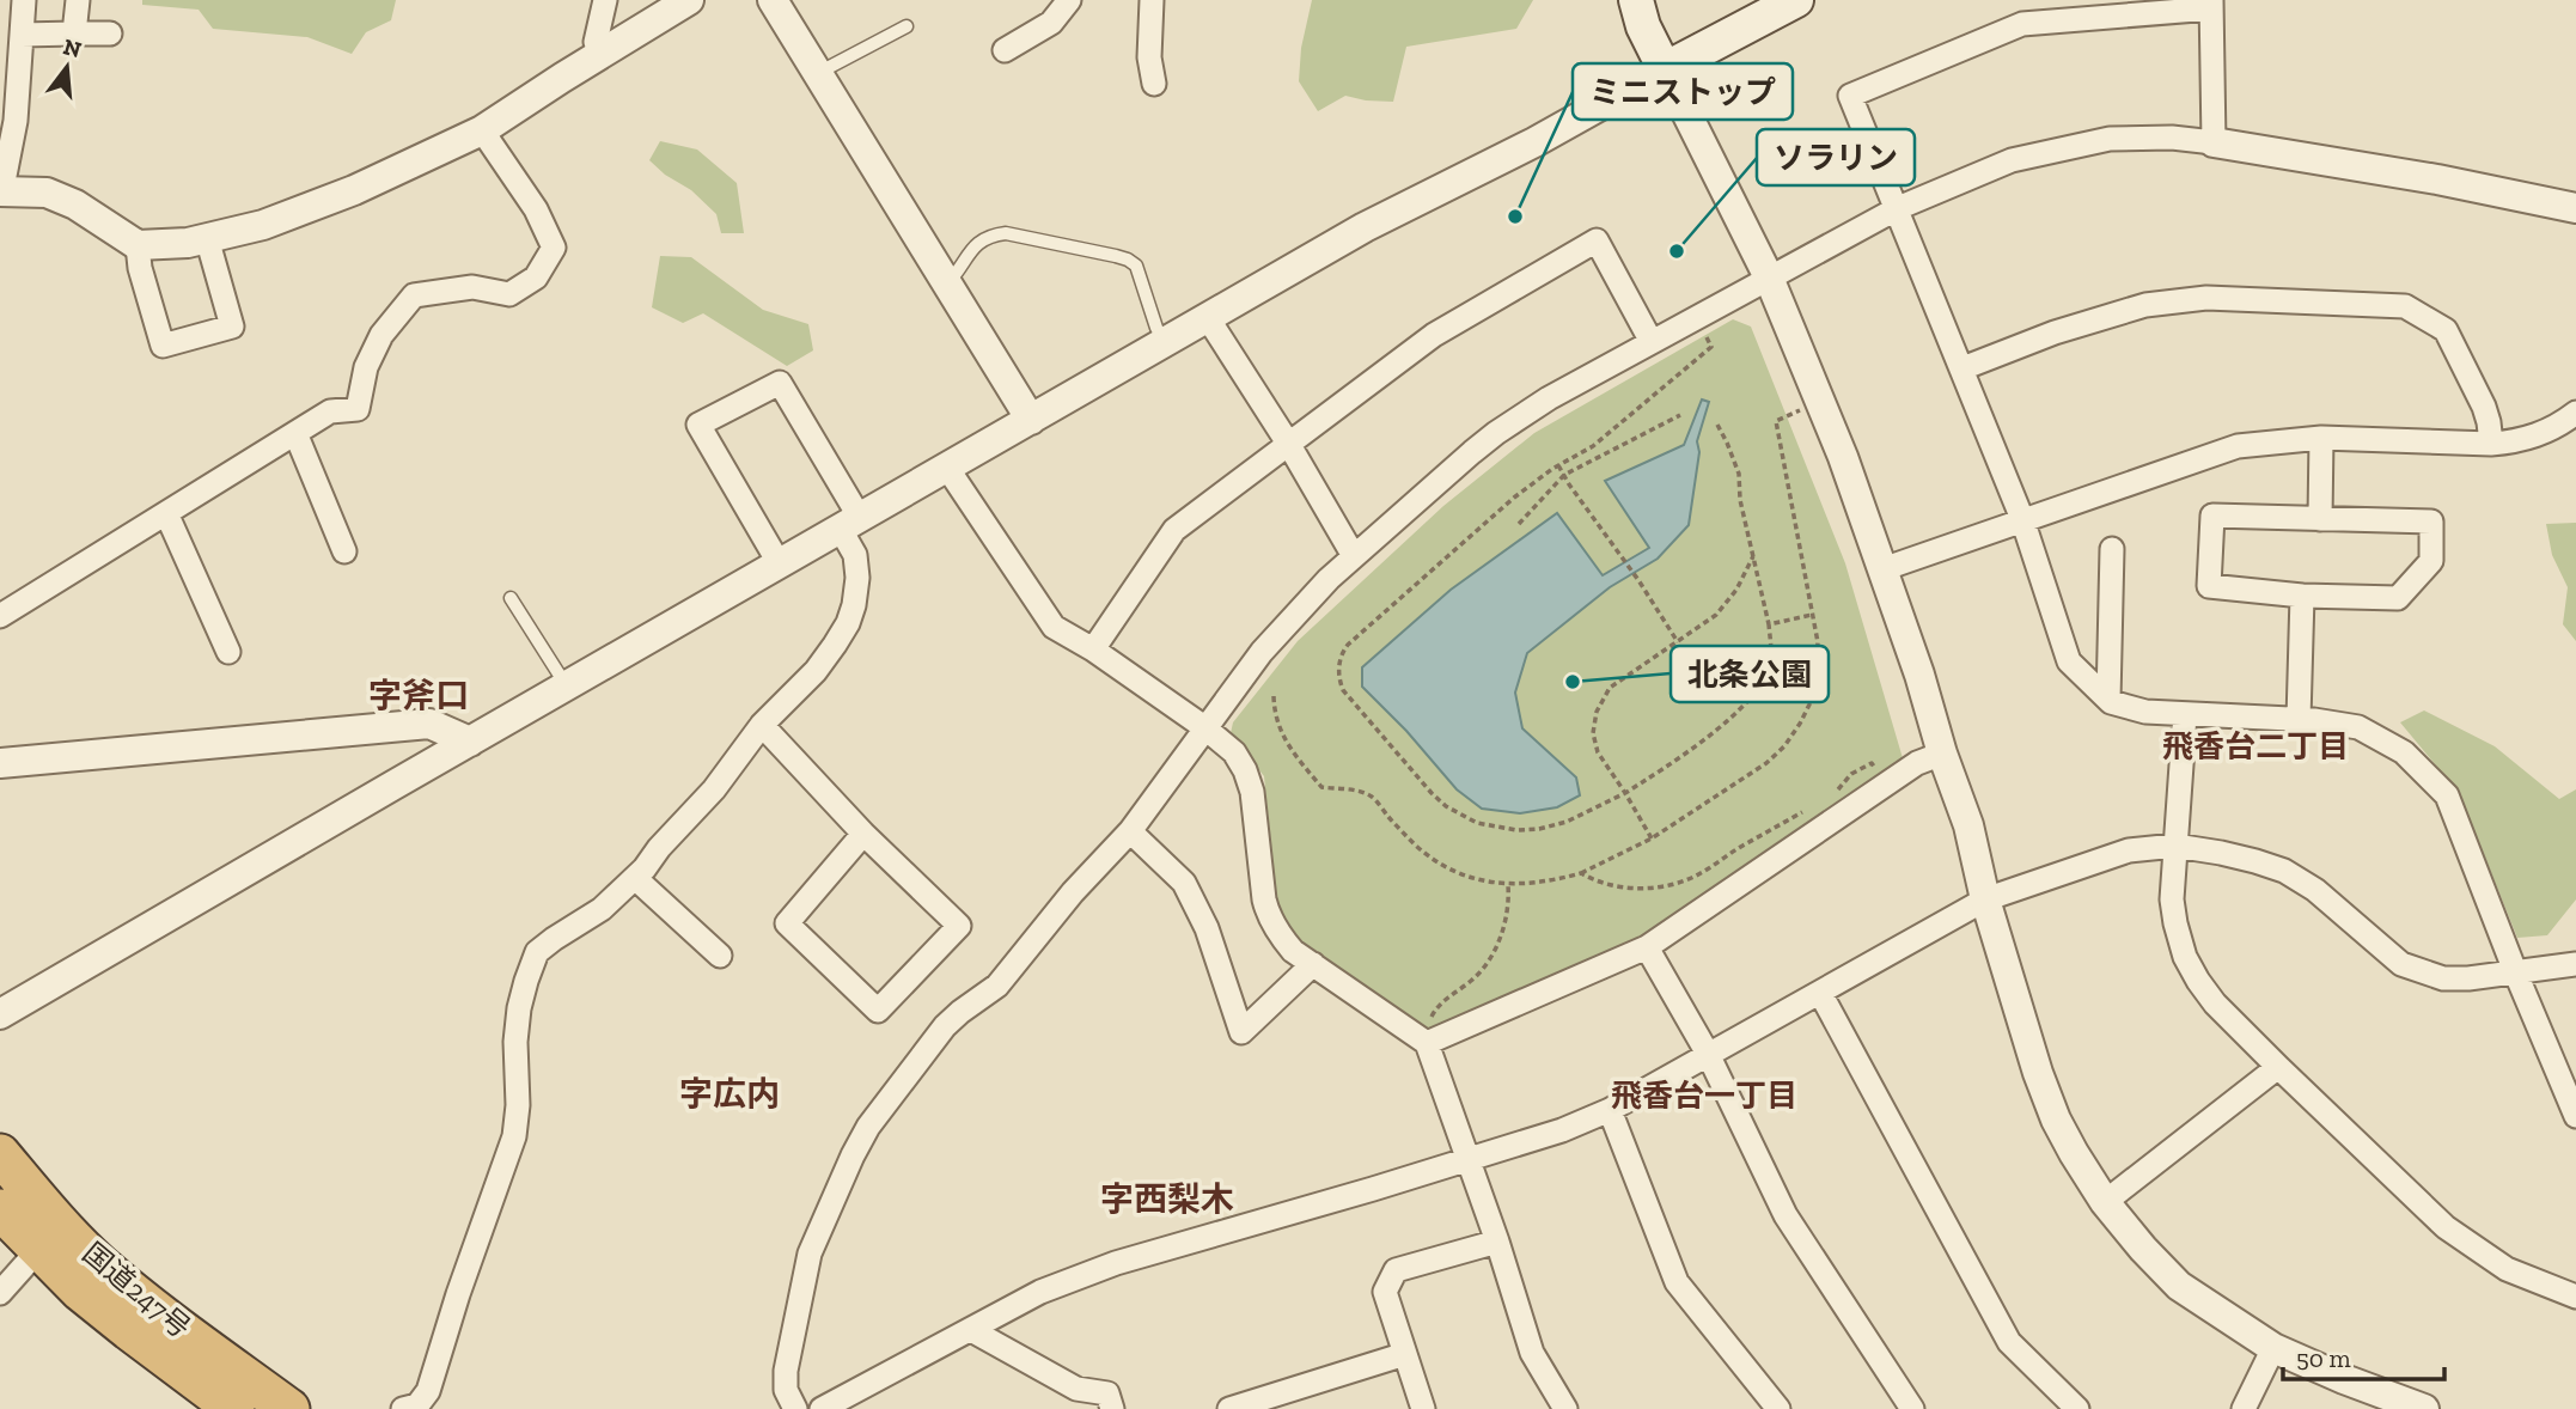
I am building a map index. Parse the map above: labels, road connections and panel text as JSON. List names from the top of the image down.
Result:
{
  "streets": {
    "highway": ["国道247号"]
  },
  "districts": [
    "字斧口",
    "飛香台二丁目",
    "字広内",
    "飛香台一丁目",
    "字西梨木"
  ],
  "places": ["ミニストップ", "ソラリン", "北条公園"],
  "scale_bar": "50 m",
  "north": "top"
}
